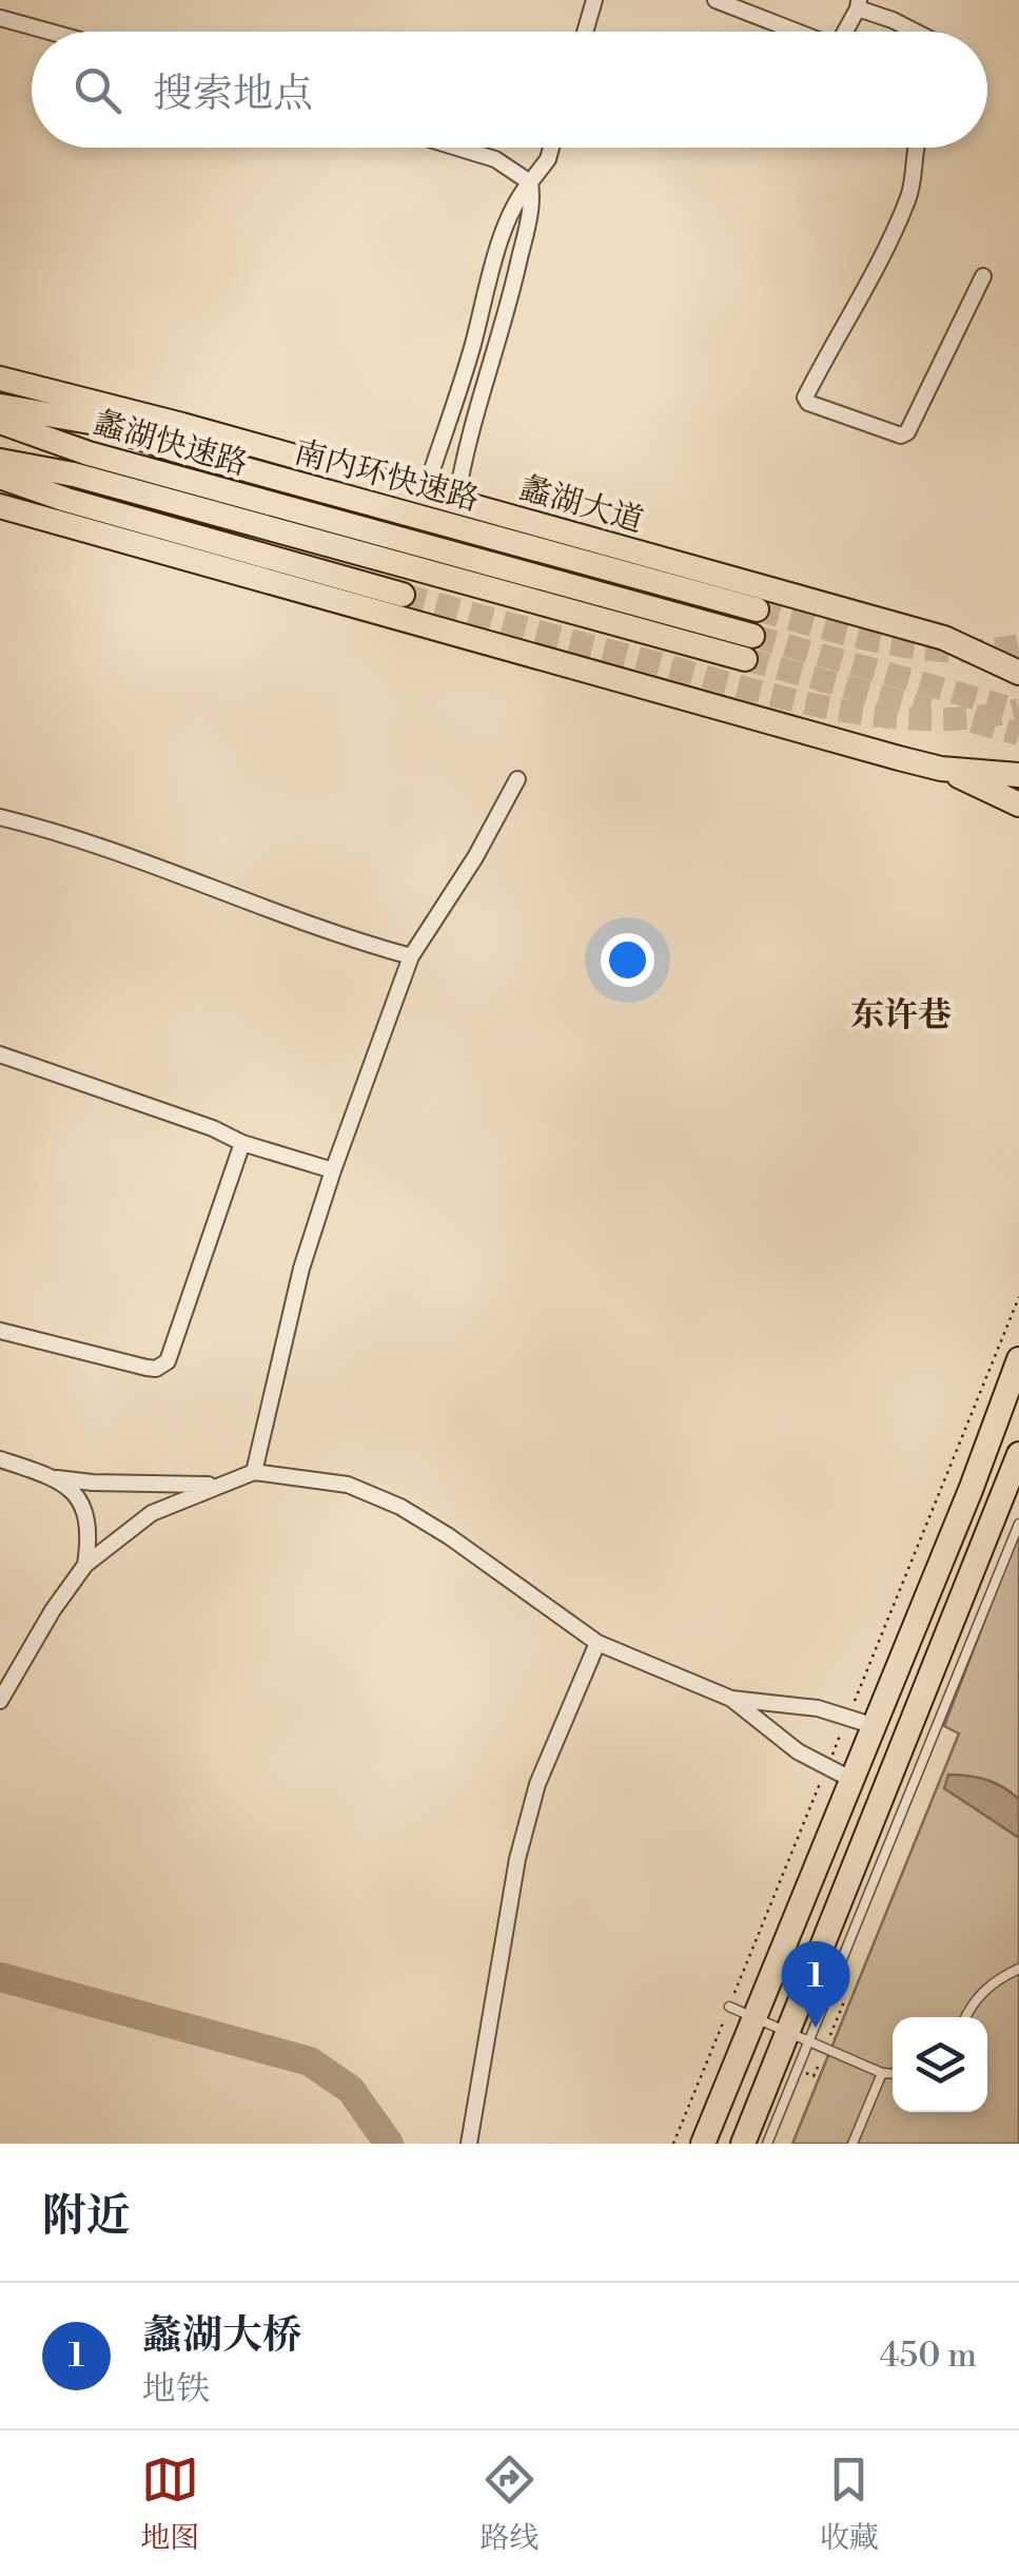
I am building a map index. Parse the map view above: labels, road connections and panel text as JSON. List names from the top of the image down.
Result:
{
  "streets": {
    "main road": ["蠡湖快速路", "南内环快速路", "蠡湖大道"]
  },
  "districts": ["东许巷"],
  "page": {
    "search": "搜索地点",
    "pins": "1",
    "heading": "附近",
    "list": [
      {
        "mark": "1",
        "name": "蠡湖大桥",
        "note": "地铁",
        "value": "450 m"
      }
    ],
    "nav": ["地图", "路线", "收藏"]
  }
}
